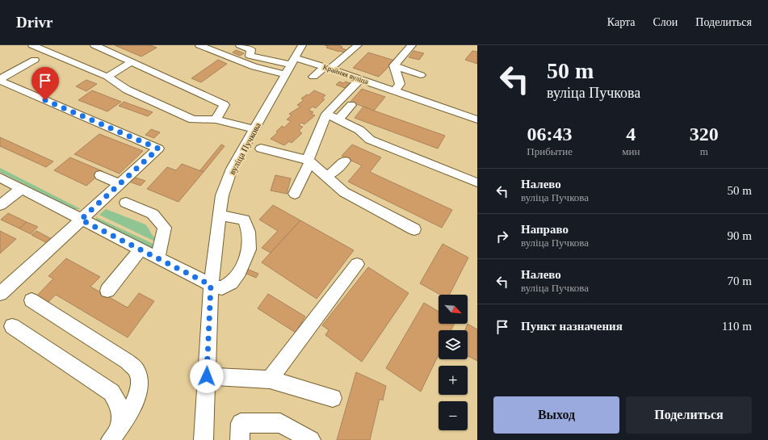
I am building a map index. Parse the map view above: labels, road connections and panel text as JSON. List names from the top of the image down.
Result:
{
  "streets": {
    "street": ["Крайняя вуліца", "вуліца Пучкова"]
  },
  "crossings": [
    ["Крайняя вуліца", "вуліца Пучкова"]
  ],
  "north": "bottom right",
  "page": {
    "header": "Drivr",
    "nav": ["Карта", "Слои", "Поделиться"],
    "turn": ["50 m", "вуліца Пучкова"],
    "eta": [
      "06:43",
      "Прибытие",
      "4",
      "мин",
      "320",
      "m"
    ],
    "list": [
      {
        "name": "Налево",
        "note": "вуліца Пучкова",
        "value": "50 m"
      },
      {
        "name": "Направо",
        "note": "вуліца Пучкова",
        "value": "90 m"
      },
      {
        "name": "Налево",
        "note": "вуліца Пучкова",
        "value": "70 m"
      },
      {
        "name": "Пункт назначения",
        "value": "110 m"
      }
    ],
    "map_buttons": ["+", "−"],
    "buttons": ["Выход", "Поделиться"]
  }
}
